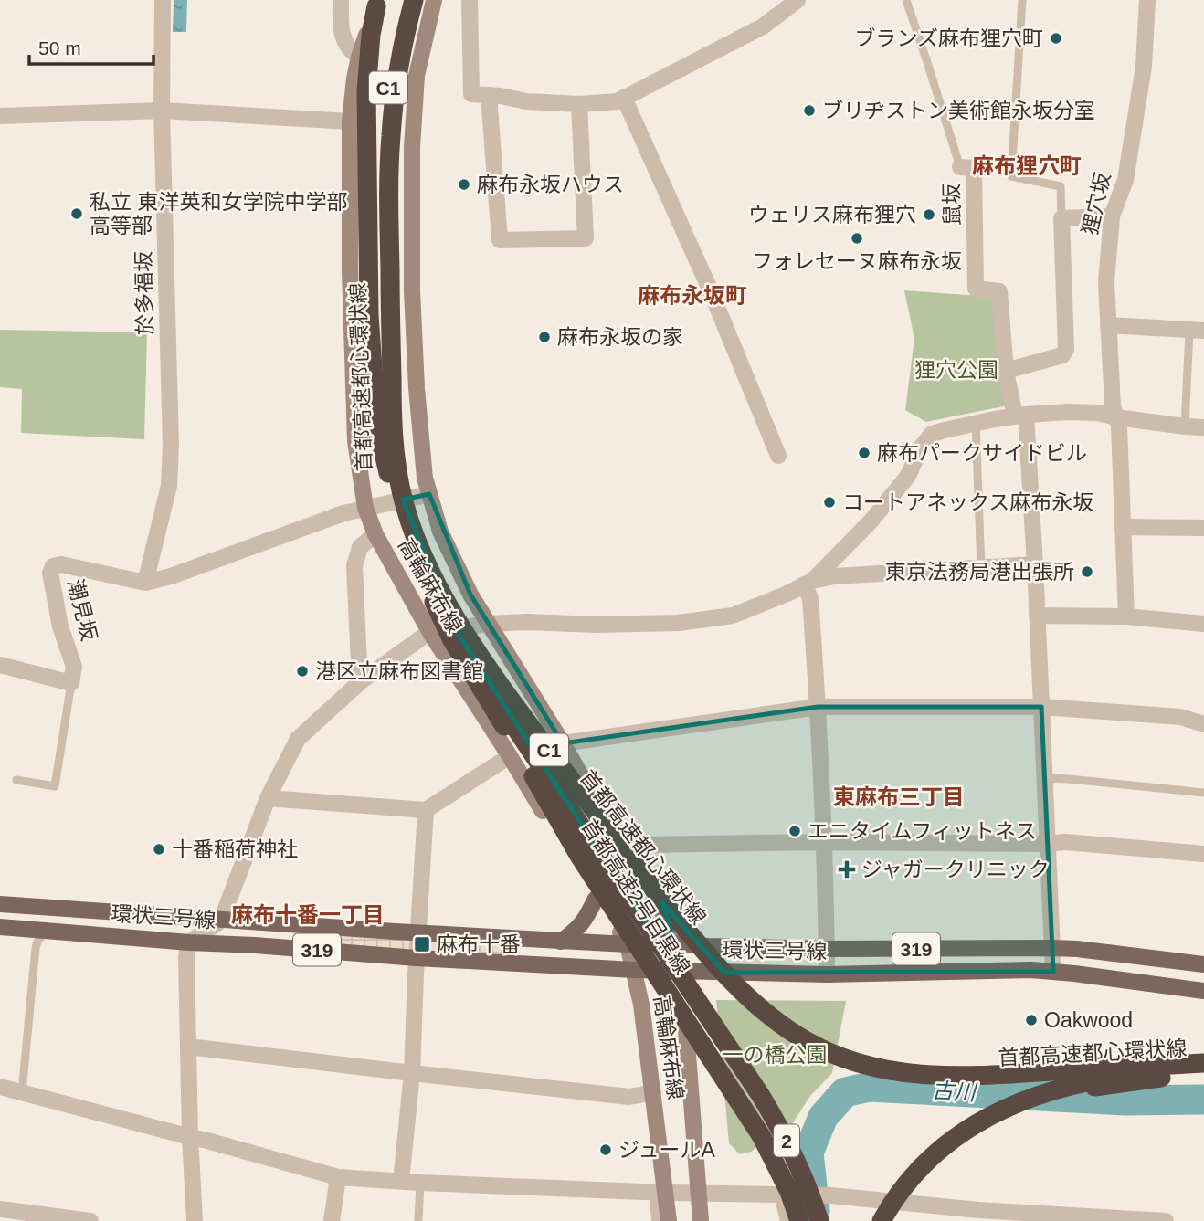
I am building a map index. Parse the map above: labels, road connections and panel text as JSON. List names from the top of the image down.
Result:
{
  "streets": {
    "highway": [
      "C1",
      "首都高速都心環状線",
      "首都高速2号目黒線",
      "2"
    ],
    "main road": ["高輪麻布線", "環状三号線", "319"],
    "street": [
      "狸穴坂",
      "鼠坂",
      "於多福坂",
      "潮見坂"
    ]
  },
  "crossings": [
    ["於多福坂", "潮見坂"],
    ["首都高速都心環状線", "首都高速2号目黒線"],
    ["高輪麻布線", "環状三号線"]
  ],
  "districts": [
    "麻布狸穴町",
    "麻布永坂町",
    "東麻布三丁目",
    "麻布十番一丁目"
  ],
  "water": ["古川"],
  "parks": ["狸穴公園", "一の橋公園"],
  "places": {
    "other": [
      "ブランズ麻布狸穴町",
      "ブリヂストン美術館永坂分室",
      "麻布永坂ハウス",
      "私立 東洋英和女学院中学部 高等部",
      "ウェリス麻布狸穴",
      "フォレセーヌ麻布永坂",
      "麻布永坂の家",
      "麻布パークサイドビル",
      "コートアネックス麻布永坂",
      "東京法務局港出張所",
      "港区立麻布図書館",
      "エニタイムフィットネス",
      "十番稲荷神社",
      "Oakwood",
      "ジュールA"
    ],
    "health": ["ジャガークリニック"],
    "transit": ["麻布十番"]
  },
  "scale_bar": "50 m"
}
